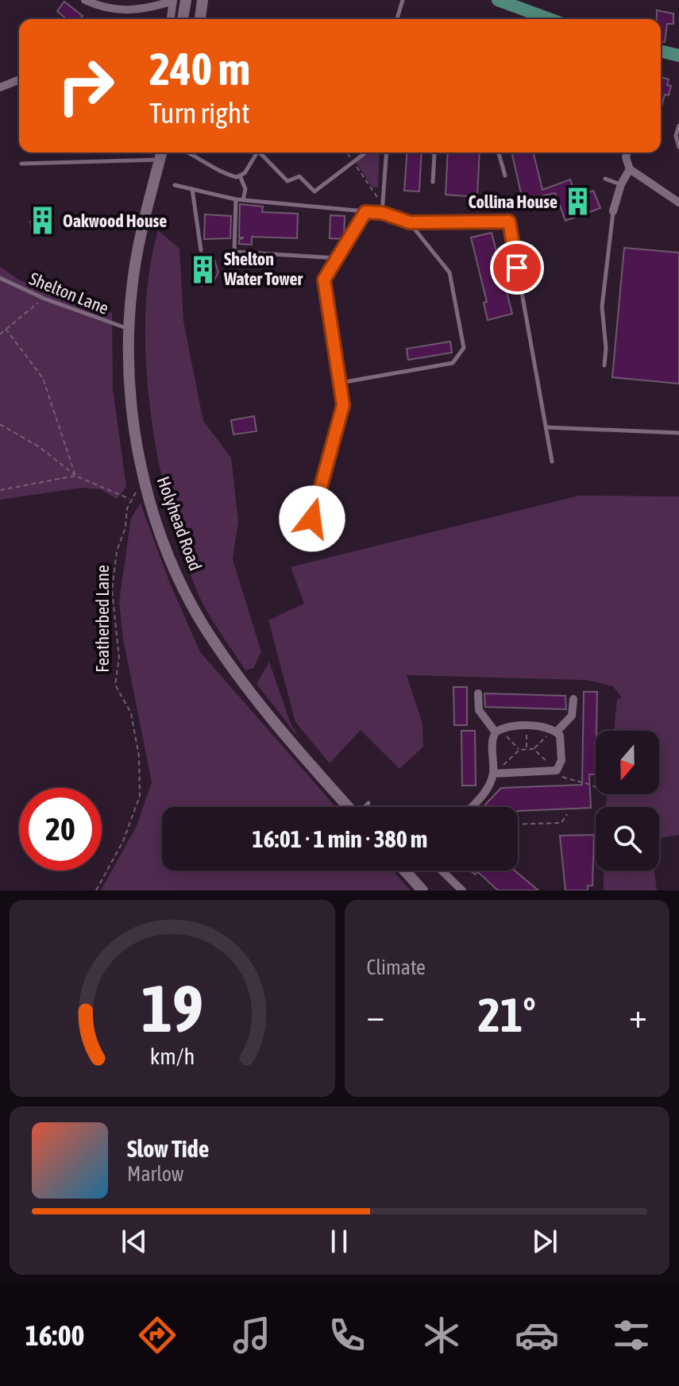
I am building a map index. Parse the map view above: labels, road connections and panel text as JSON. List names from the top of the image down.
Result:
{
  "streets": {
    "main road": ["Holyhead Road"],
    "lane": ["Shelton Lane"],
    "path": ["Featherbed Lane"]
  },
  "crossings": [
    ["Shelton Lane", "Holyhead Road"]
  ],
  "places": {
    "building": ["Collina House", "Oakwood House", "Shelton Water Tower"]
  },
  "north": "bottom",
  "page": {
    "turn": ["240 m", "Turn right"],
    "limit": "20",
    "trip": "16:01 · 1 min · 380 m",
    "tile": "Climate",
    "heat": ["−", "21°", "+"],
    "song": ["Slow Tide", "Marlow"],
    "tabs": "16:00",
    "gauge": ["19", "km/h"]
  }
}
